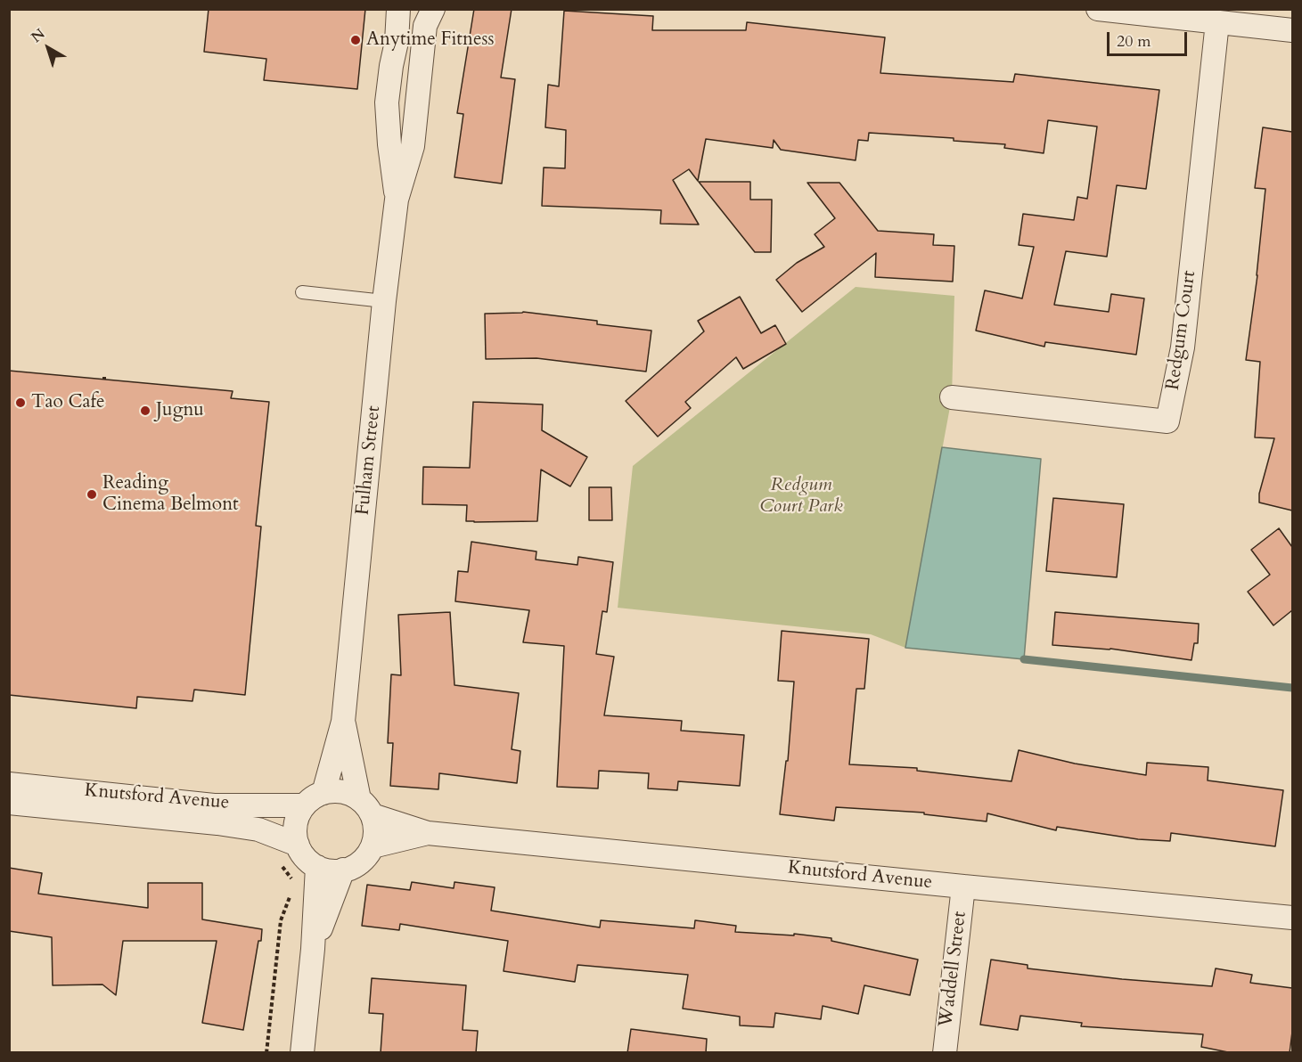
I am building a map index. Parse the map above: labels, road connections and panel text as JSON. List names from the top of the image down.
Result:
{
  "streets": {
    "street": [
      "Redgum Court",
      "Fulham Street",
      "Knutsford Avenue",
      "Waddell Street"
    ]
  },
  "crossings": [
    ["Fulham Street", "Knutsford Avenue"],
    ["Knutsford Avenue", "Waddell Street"]
  ],
  "parks": ["Redgum Court Park"],
  "places": [
    "Anytime Fitness",
    "Tao Cafe",
    "Jugnu",
    "Reading Cinema Belmont"
  ],
  "scale_bar": "20 m",
  "north": "top left"
}
